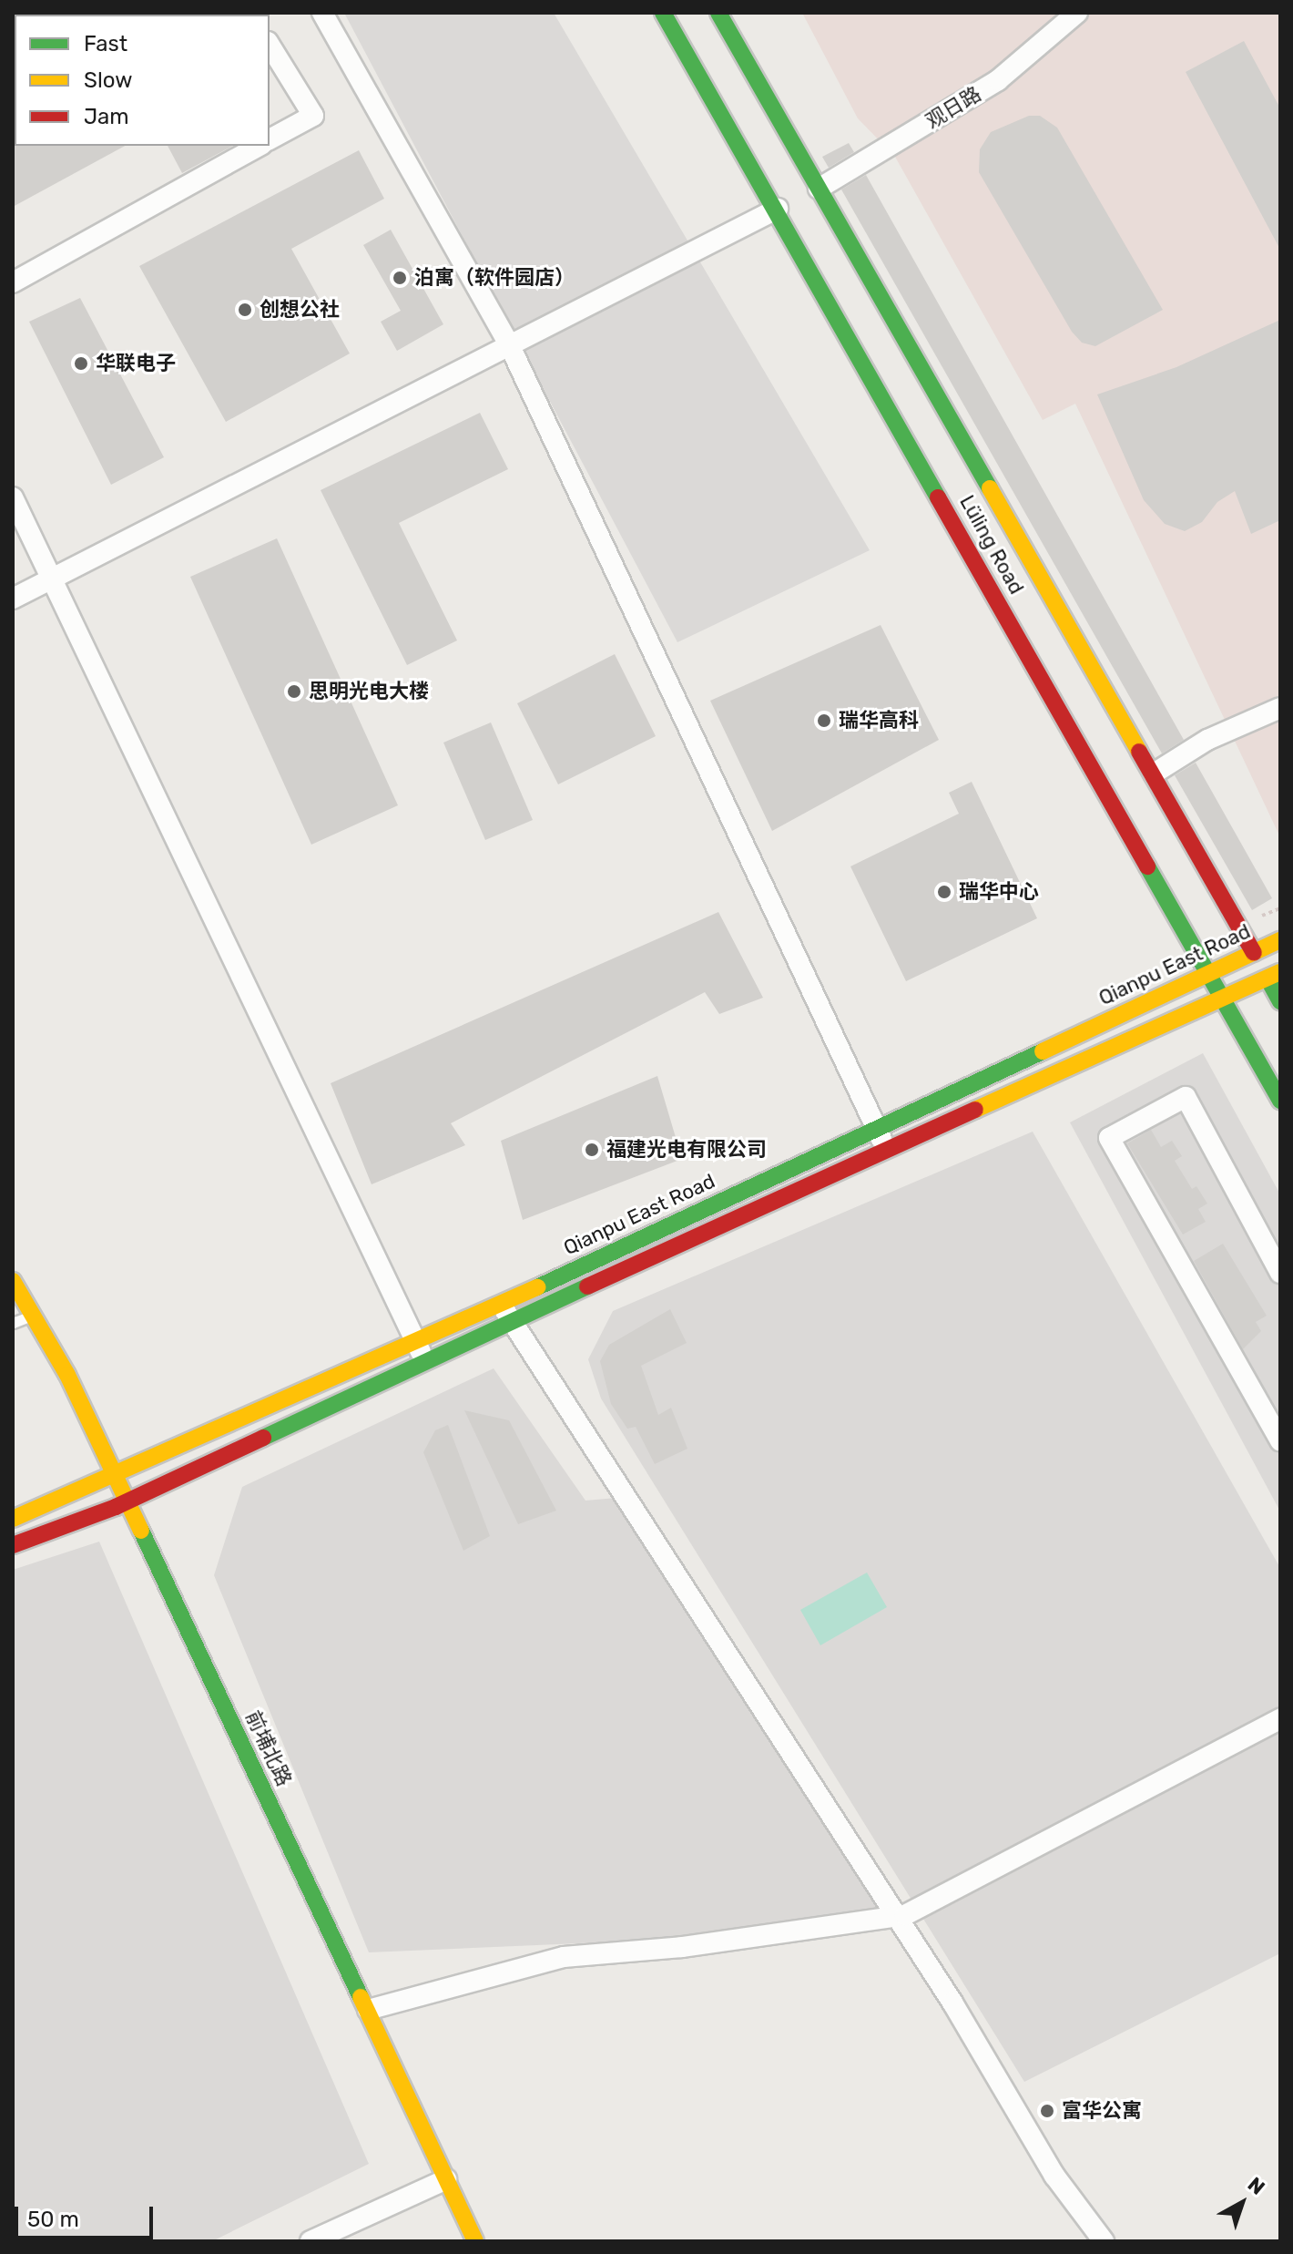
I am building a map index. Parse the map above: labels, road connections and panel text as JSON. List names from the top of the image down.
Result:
{
  "streets": {
    "main road": ["Lüling Road", "Qianpu East Road", "前埔北路"],
    "street": ["观日路"]
  },
  "crossings": [
    ["观日路", "Lüling Road"],
    ["Lüling Road", "Qianpu East Road"],
    ["Qianpu East Road", "前埔北路"]
  ],
  "places": [
    "泊寓（软件园店）",
    "创想公社",
    "华联电子",
    "思明光电大楼",
    "瑞华高科",
    "瑞华中心",
    "福建光电有限公司",
    "富华公寓"
  ],
  "legend": ["Fast", "Slow", "Jam"],
  "scale_bar": "50 m",
  "north": "top right"
}
